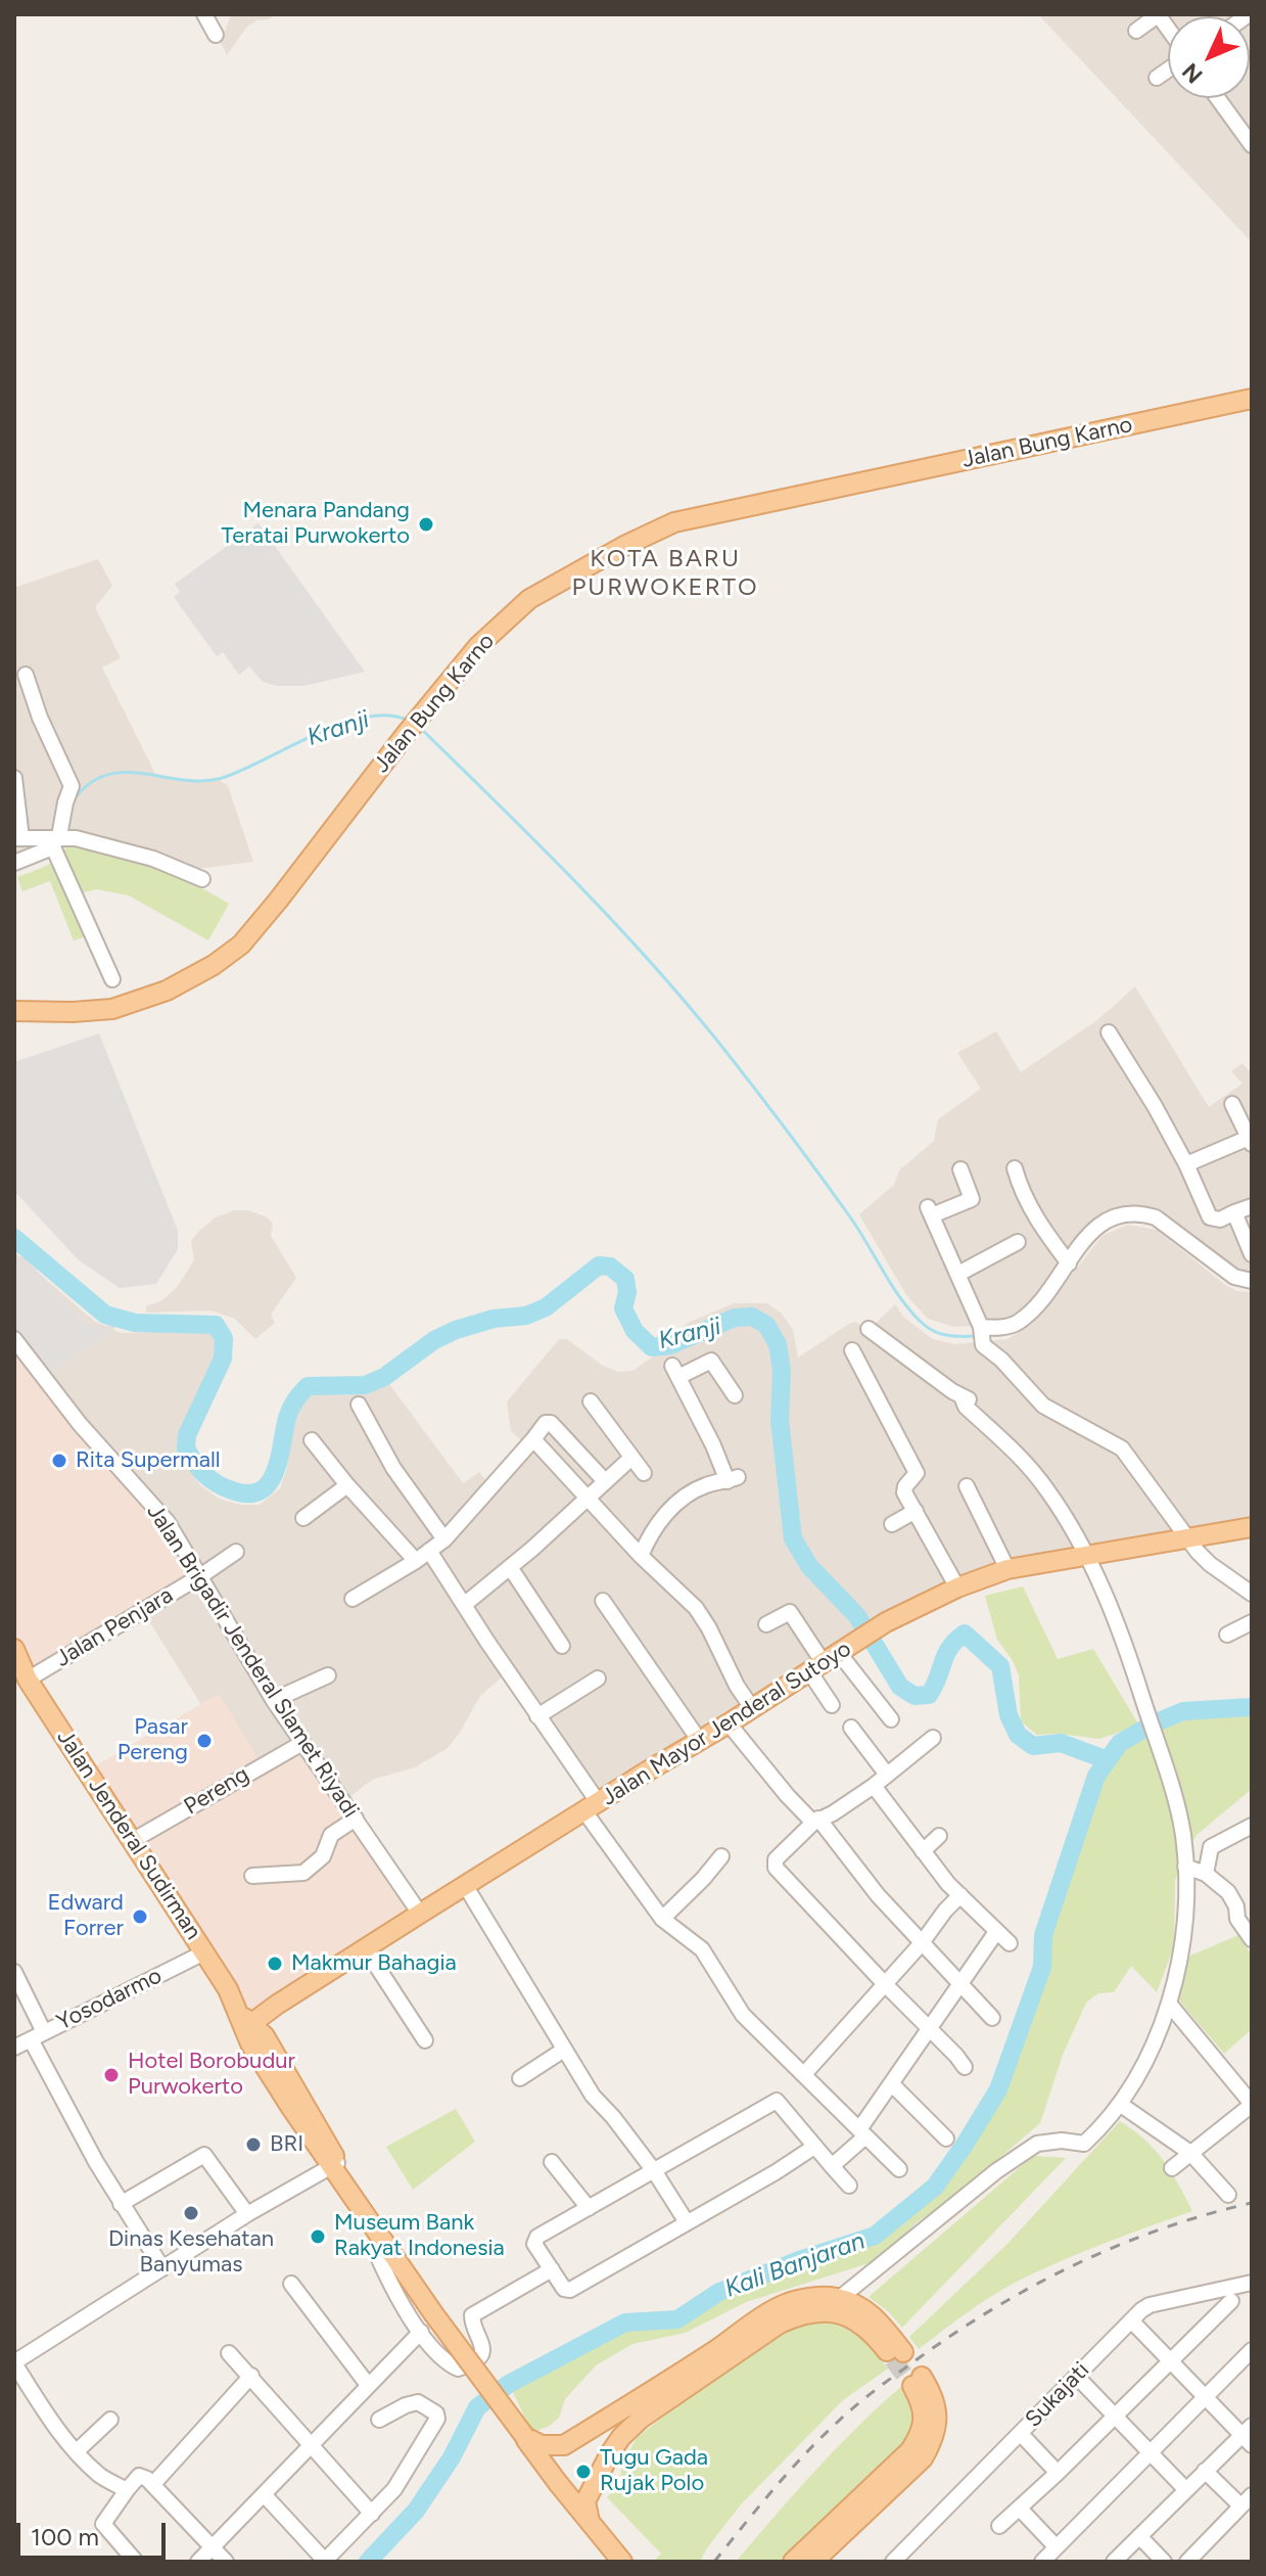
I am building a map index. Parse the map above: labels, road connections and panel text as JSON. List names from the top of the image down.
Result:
{
  "streets": {
    "main road": ["Jalan Bung Karno", "Jalan Mayor Jenderal Sutoyo", "Jalan Jenderal Sudirman"],
    "street": [
      "Jalan Penjara",
      "Jalan Brigadir Jenderal Slamet Riyadi",
      "Pereng",
      "Yosodarmo",
      "Sukajati"
    ]
  },
  "crossings": [
    ["Jalan Penjara", "Jalan Brigadir Jenderal Slamet Riyadi"],
    ["Jalan Penjara", "Jalan Jenderal Sudirman"],
    ["Jalan Brigadir Jenderal Slamet Riyadi", "Jalan Mayor Jenderal Sutoyo"],
    ["Jalan Brigadir Jenderal Slamet Riyadi", "Pereng"],
    ["Jalan Mayor Jenderal Sutoyo", "Jalan Jenderal Sudirman"],
    ["Pereng", "Jalan Jenderal Sudirman"],
    ["Jalan Jenderal Sudirman", "Yosodarmo"]
  ],
  "districts": ["KOTA BARU PURWOKERTO"],
  "water": ["Kranji", "Kali Banjaran"],
  "places": [
    "Menara Pandang Teratai Purwokerto",
    "Rita Supermall",
    "Pasar Pereng",
    "Edward Forrer",
    "Makmur Bahagia",
    "Hotel Borobudur Purwokerto",
    "BRI",
    "Dinas Kesehatan Banyumas",
    "Museum Bank Rakyat Indonesia",
    "Tugu Gada Rujak Polo"
  ],
  "scale_bar": "100 m",
  "north": "bottom left"
}
